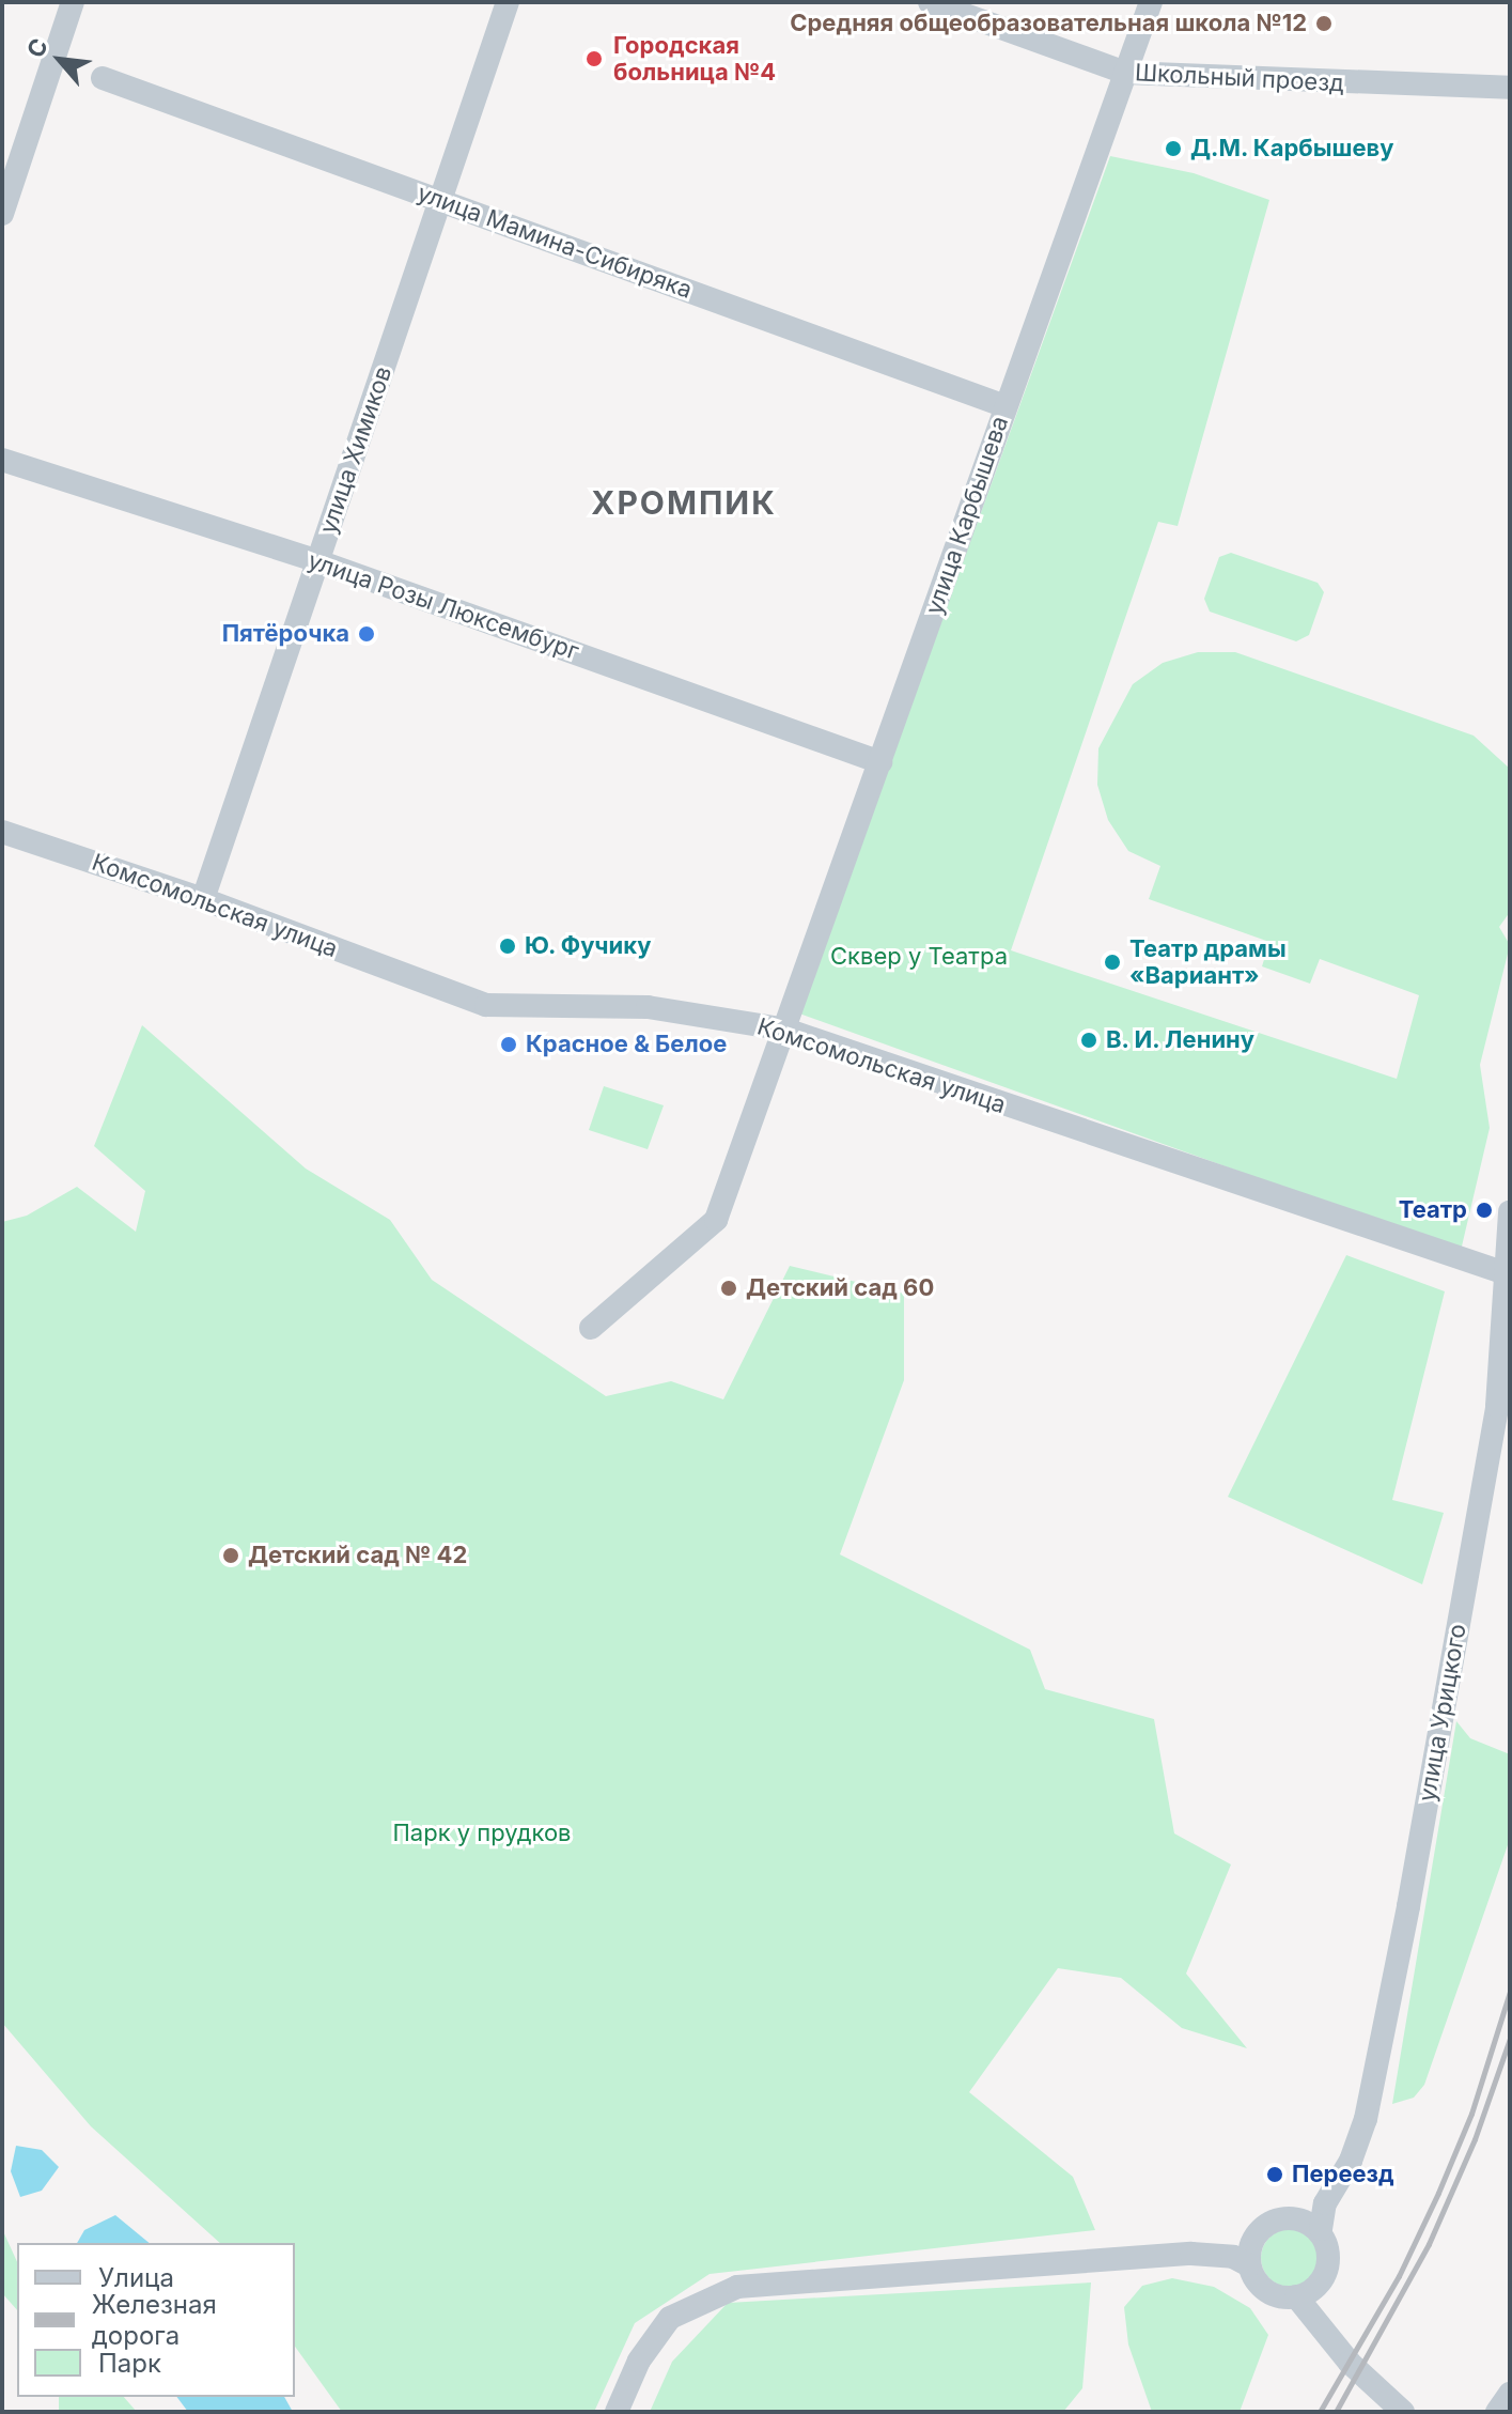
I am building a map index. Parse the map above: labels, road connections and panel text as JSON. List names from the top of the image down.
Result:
{
  "streets": {
    "street": [
      "Школьный проезд",
      "улица Мамина-Сибиряка",
      "улица Химиков",
      "улица Карбышева",
      "улица Розы Люксембург",
      "Комсомольская улица",
      "улица Урицкого"
    ]
  },
  "crossings": [
    ["Школьный проезд", "улица Карбышева"],
    ["улица Мамина-Сибиряка", "улица Химиков"],
    ["улица Мамина-Сибиряка", "улица Карбышева"],
    ["улица Химиков", "улица Розы Люксембург"],
    ["улица Химиков", "Комсомольская улица"],
    ["улица Карбышева", "улица Розы Люксембург"],
    ["улица Карбышева", "Комсомольская улица"],
    ["Комсомольская улица", "улица Урицкого"]
  ],
  "districts": ["ХРОМПИК"],
  "parks": ["Сквер у Театра", "Парк у прудков"],
  "places": [
    "Средняя общеобразовательная школа №12",
    "Городская больница №4",
    "Д.М. Карбышеву",
    "Пятёрочка",
    "Ю. Фучику",
    "Театр драмы «Вариант»",
    "В. И. Ленину",
    "Красное & Белое",
    "Театр",
    "Детский сад 60",
    "Детский сад № 42",
    "Переезд"
  ],
  "legend": ["Улица", "Железная дорога", "Парк"],
  "north": "top left"
}
